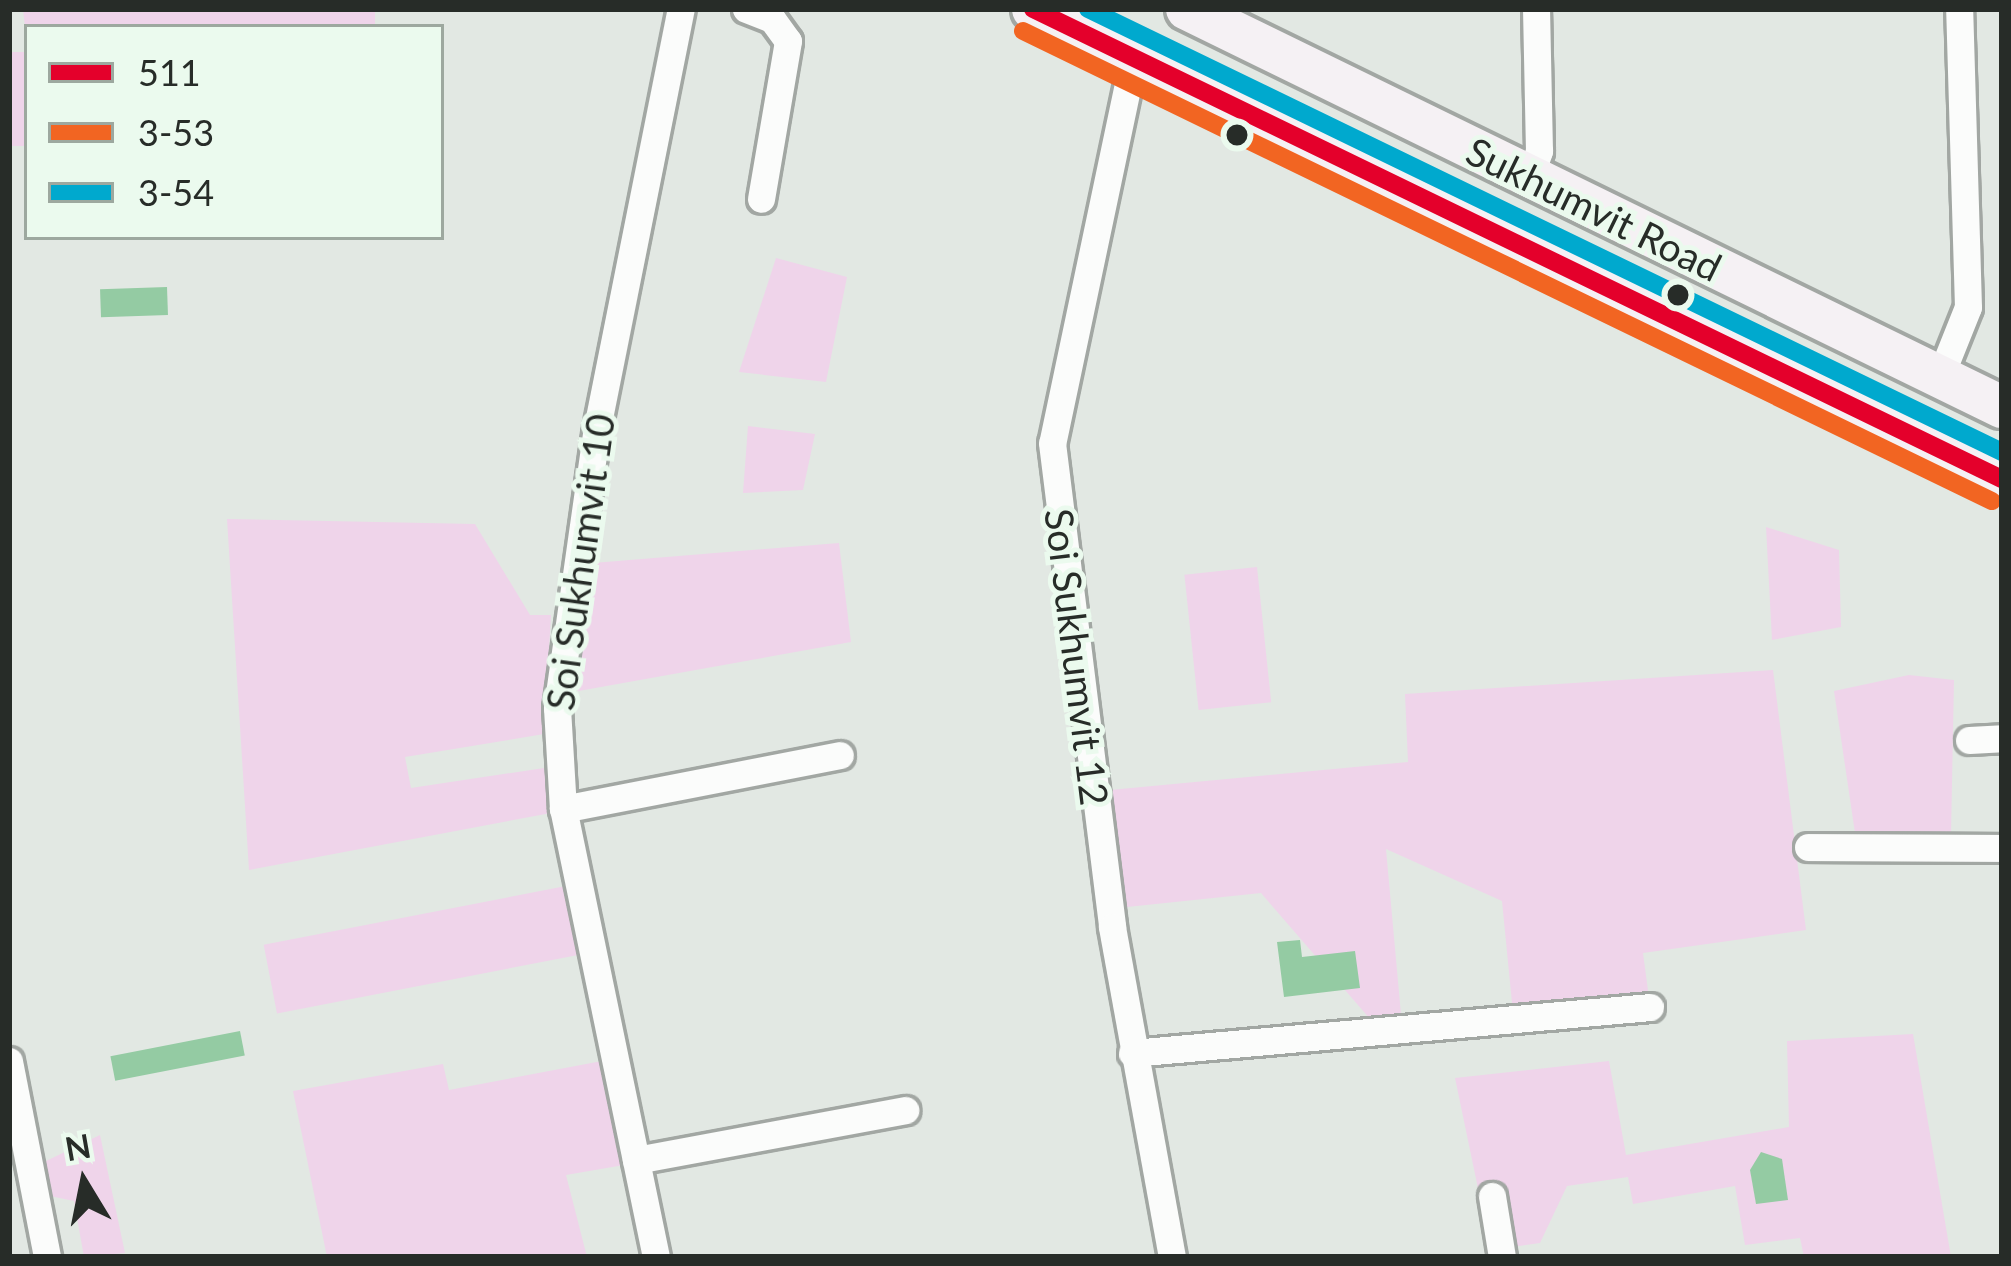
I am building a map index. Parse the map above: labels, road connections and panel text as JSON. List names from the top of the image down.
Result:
{
  "streets": {
    "main road": ["Sukhumvit Road"],
    "street": ["Soi Sukhumvit 10", "Soi Sukhumvit 12"]
  },
  "crossings": [
    ["Sukhumvit Road", "Soi Sukhumvit 12"]
  ],
  "lines": ["transit line 511", "transit line 3-54", "transit line 3-53"],
  "legend": ["511", "3-53", "3-54"],
  "north": "top"
}
